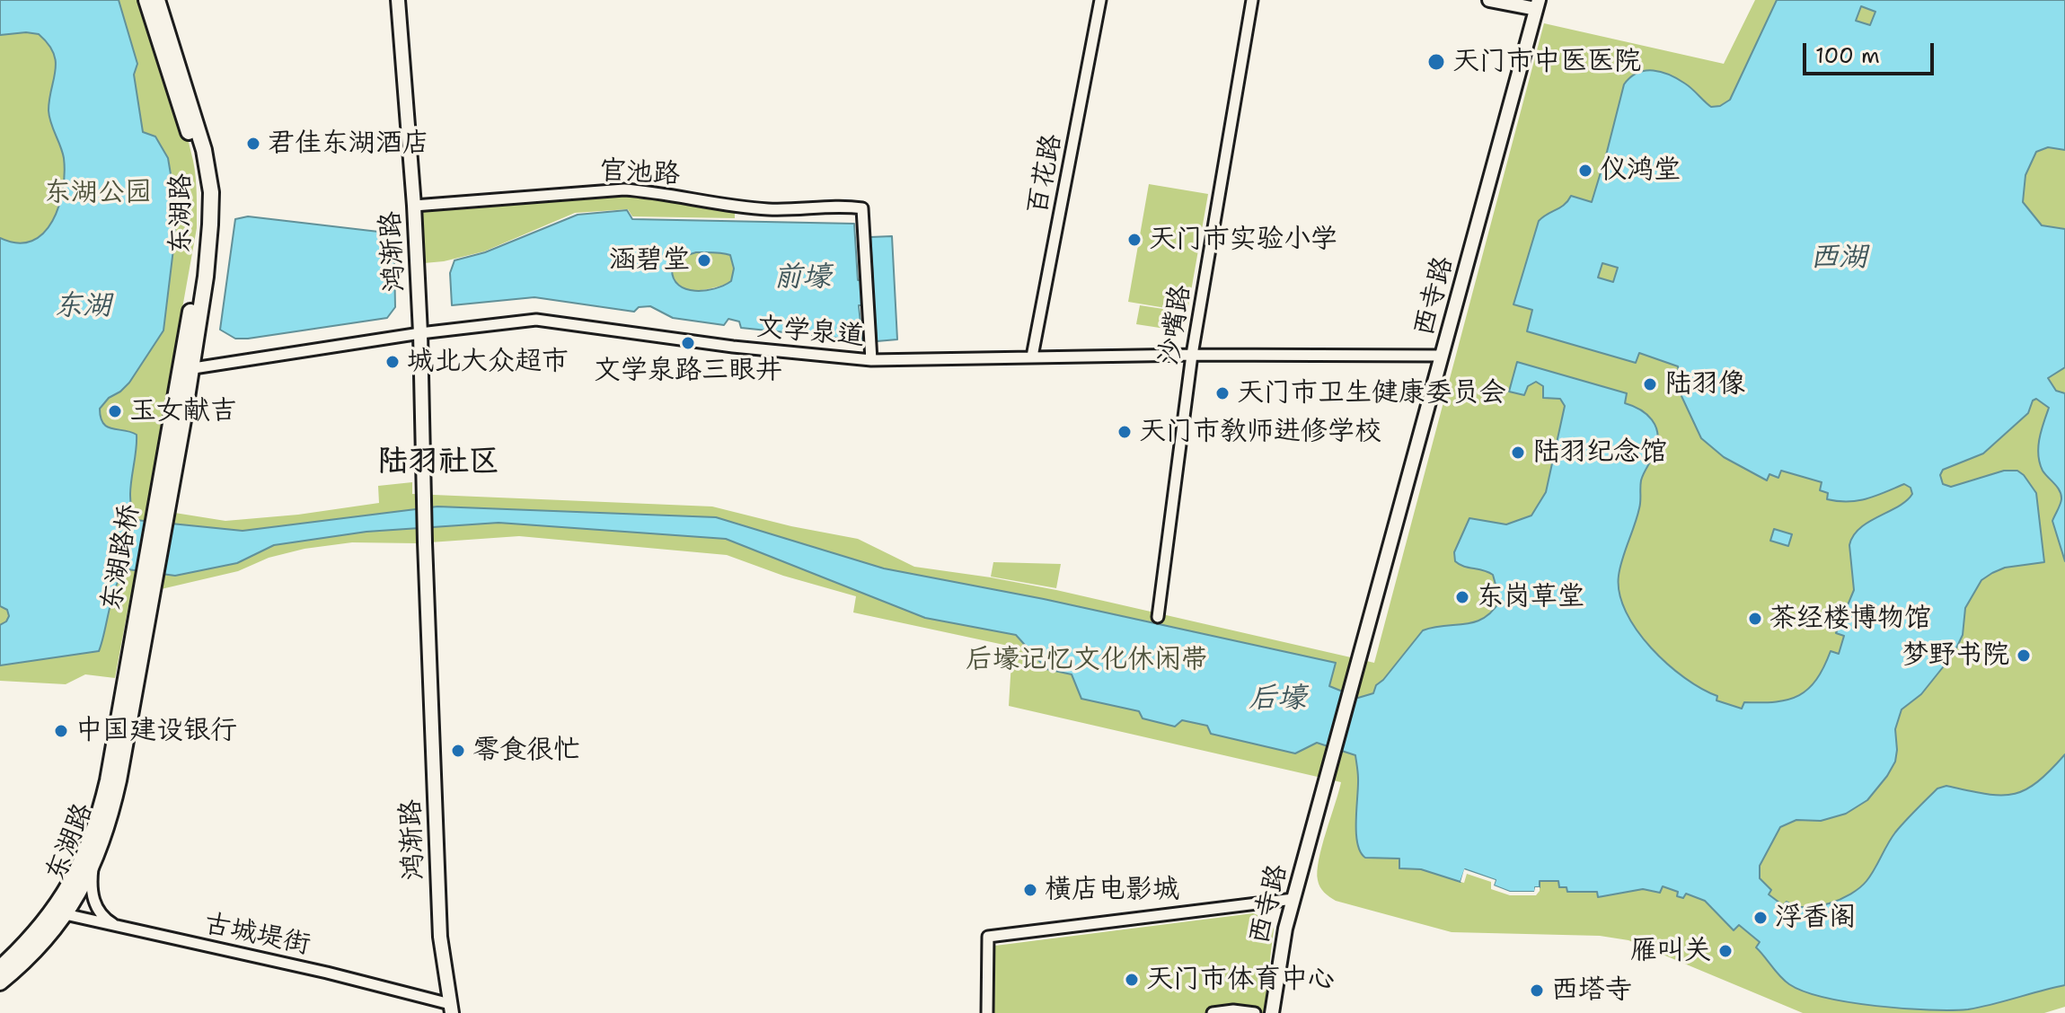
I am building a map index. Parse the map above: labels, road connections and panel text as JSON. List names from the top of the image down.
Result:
{
  "streets": {
    "main road": ["东湖路", "东湖路桥"],
    "street": [
      "官池路",
      "百花路",
      "鸿渐路",
      "西寺路",
      "沙嘴路",
      "文学泉道",
      "古城堤街"
    ]
  },
  "crossings": [
    ["官池路", "鸿渐路"],
    ["官池路", "文学泉道"],
    ["百花路", "文学泉道"],
    ["东湖路", "文学泉道"],
    ["东湖路", "东湖路桥"],
    ["东湖路", "古城堤街"],
    ["鸿渐路", "文学泉道"],
    ["鸿渐路", "古城堤街"],
    ["西寺路", "文学泉道"],
    ["沙嘴路", "文学泉道"]
  ],
  "districts": ["陆羽社区"],
  "water": [
    "西湖",
    "前壕",
    "东湖",
    "后壕"
  ],
  "parks": ["东湖公园", "后壕记忆文化休闲带"],
  "places": [
    "天门市中医医院",
    "君佳东湖酒店",
    "仪鸿堂",
    "天门市实验小学",
    "涵碧堂",
    "文学泉路三眼井",
    "城北大众超市",
    "陆羽像",
    "天门市卫生健康委员会",
    "玉女献吉",
    "天门市教师进修学校",
    "陆羽纪念馆",
    "东岗草堂",
    "茶经楼博物馆",
    "梦野书院",
    "中国建设银行",
    "零食很忙",
    "横店电影城",
    "浮香阁",
    "雁叫关",
    "天门市体育中心",
    "西塔寺"
  ],
  "scale_bar": "100 m"
}
